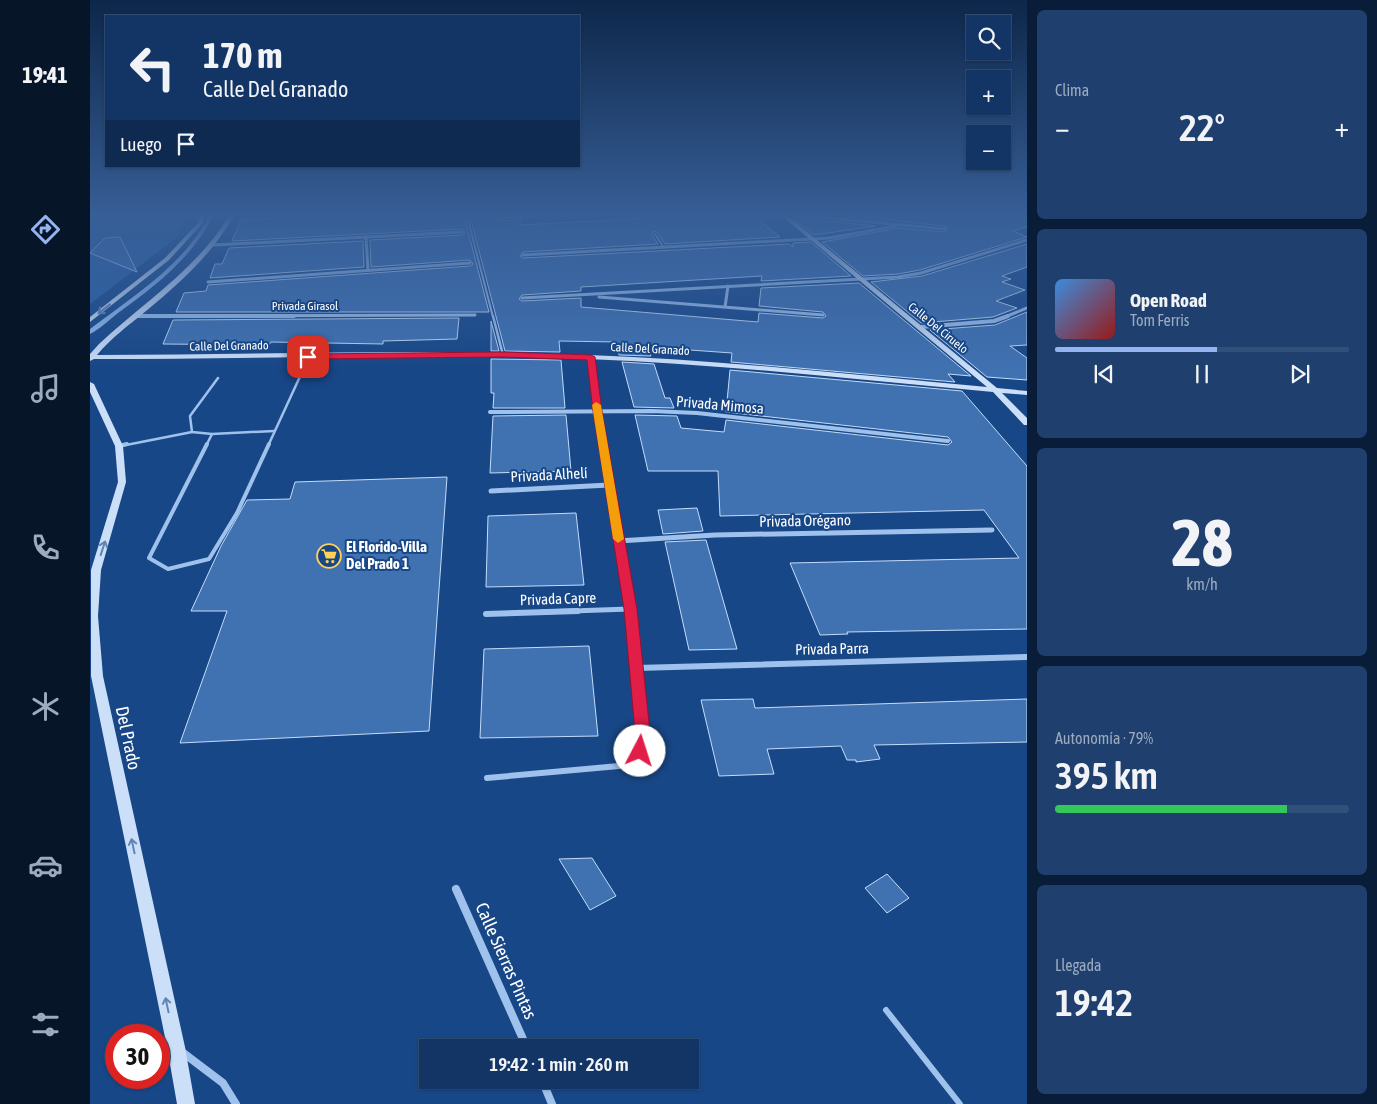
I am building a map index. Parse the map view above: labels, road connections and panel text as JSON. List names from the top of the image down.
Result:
{
  "streets": {
    "main road": ["Calle Del Ciruelo", "Calle Del Granado", "Del Prado"],
    "street": [
      "Privada Girasol",
      "Privada Mimosa",
      "Privada Alhelí",
      "Privada Orégano",
      "Privada Capre",
      "Privada Parra",
      "Calle Sierras Pintas"
    ]
  },
  "crossings": [
    ["Calle Del Ciruelo", "Calle Del Granado"]
  ],
  "one_way": ["Del Prado"],
  "places": {
    "supermarket": ["El Florido-Villa Del Prado 1"]
  },
  "page": {
    "tabs": "19:41",
    "tile": [
      "Clima",
      ["28", "km/h"],
      ["Autonomía · 79%", "395 km"],
      ["Llegada", "19:42"]
    ],
    "map_buttons": ["+", "−"],
    "turn": ["170 m", "Calle Del Granado"],
    "heat": ["−", "22°", "+"],
    "then": "Luego",
    "song": ["Open Road", "Tom Ferris"],
    "limit": "30",
    "trip": "19:42 · 1 min · 260 m"
  }
}
